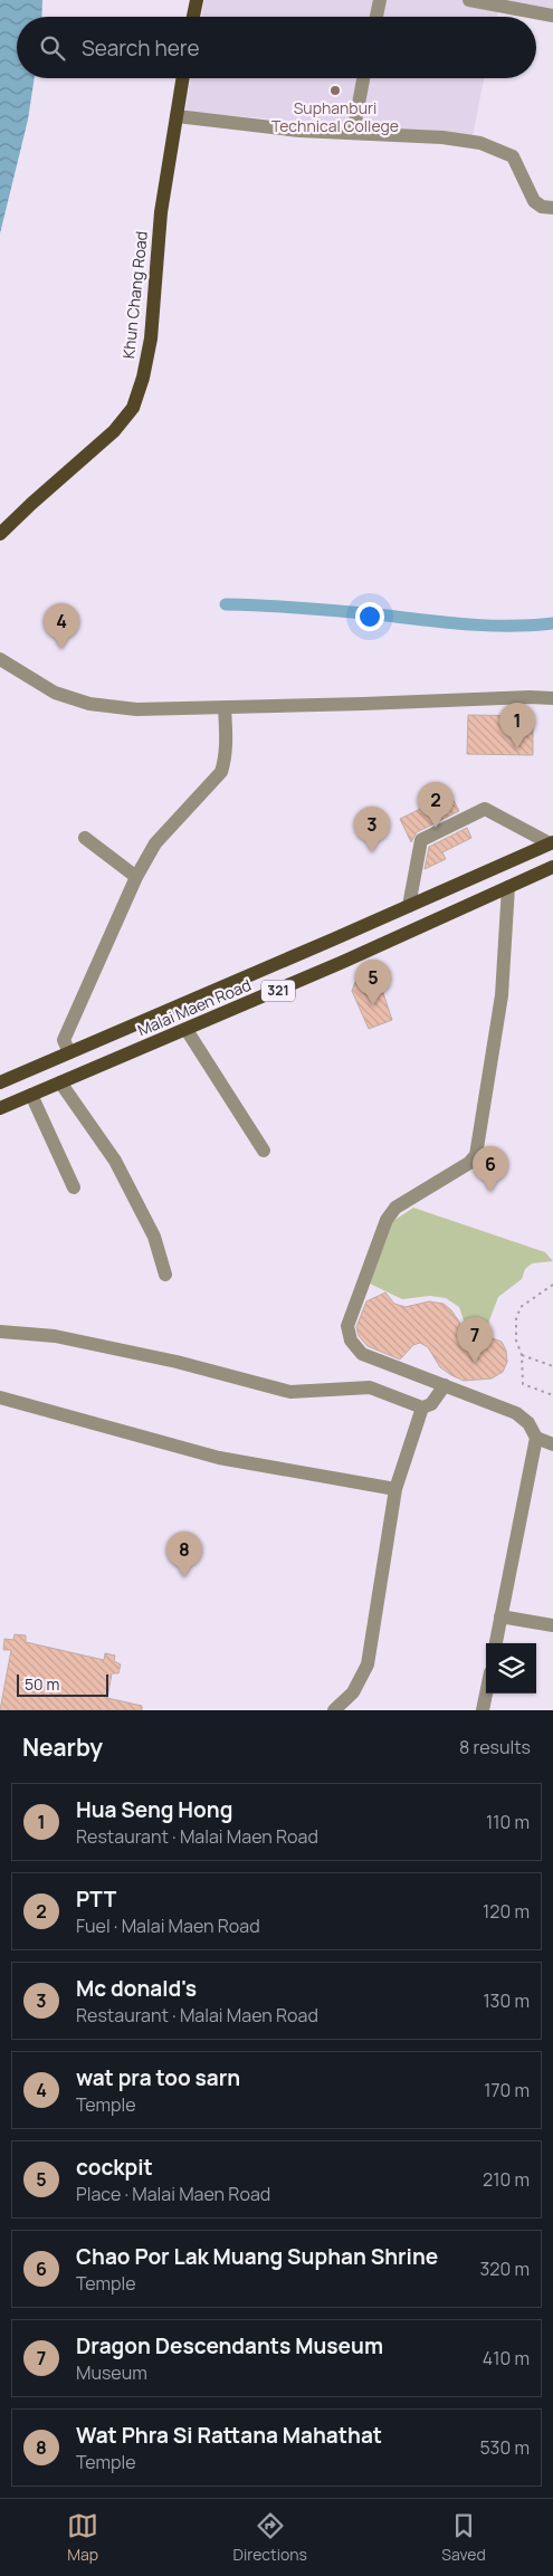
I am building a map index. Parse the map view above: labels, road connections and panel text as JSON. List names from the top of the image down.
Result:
{
  "streets": {
    "main road": ["Khun Chang Road", "321", "Malai Maen Road"]
  },
  "places": ["Suphanburi Technical College"],
  "scale_bar": "50 m",
  "page": {
    "search": "Search here",
    "pins": [
      "4",
      "1",
      "2",
      "3",
      "5",
      "6",
      "7",
      "8"
    ],
    "scale": "50 m",
    "heading": ["Nearby", "8 results"],
    "list": [
      {
        "mark": "1",
        "name": "Hua Seng Hong",
        "note": "Restaurant · Malai Maen Road",
        "value": "110 m"
      },
      {
        "mark": "2",
        "name": "PTT",
        "note": "Fuel · Malai Maen Road",
        "value": "120 m"
      },
      {
        "mark": "3",
        "name": "Mc donald's",
        "note": "Restaurant · Malai Maen Road",
        "value": "130 m"
      },
      {
        "mark": "4",
        "name": "wat pra too sarn",
        "note": "Temple",
        "value": "170 m"
      },
      {
        "mark": "5",
        "name": "cockpit",
        "note": "Place · Malai Maen Road",
        "value": "210 m"
      },
      {
        "mark": "6",
        "name": "Chao Por Lak Muang Suphan Shrine",
        "note": "Temple",
        "value": "320 m"
      },
      {
        "mark": "7",
        "name": "Dragon Descendants Museum",
        "note": "Museum",
        "value": "410 m"
      },
      {
        "mark": "8",
        "name": "Wat Phra Si Rattana Mahathat",
        "note": "Temple",
        "value": "530 m"
      }
    ],
    "nav": ["Map", "Directions", "Saved"]
  }
}
